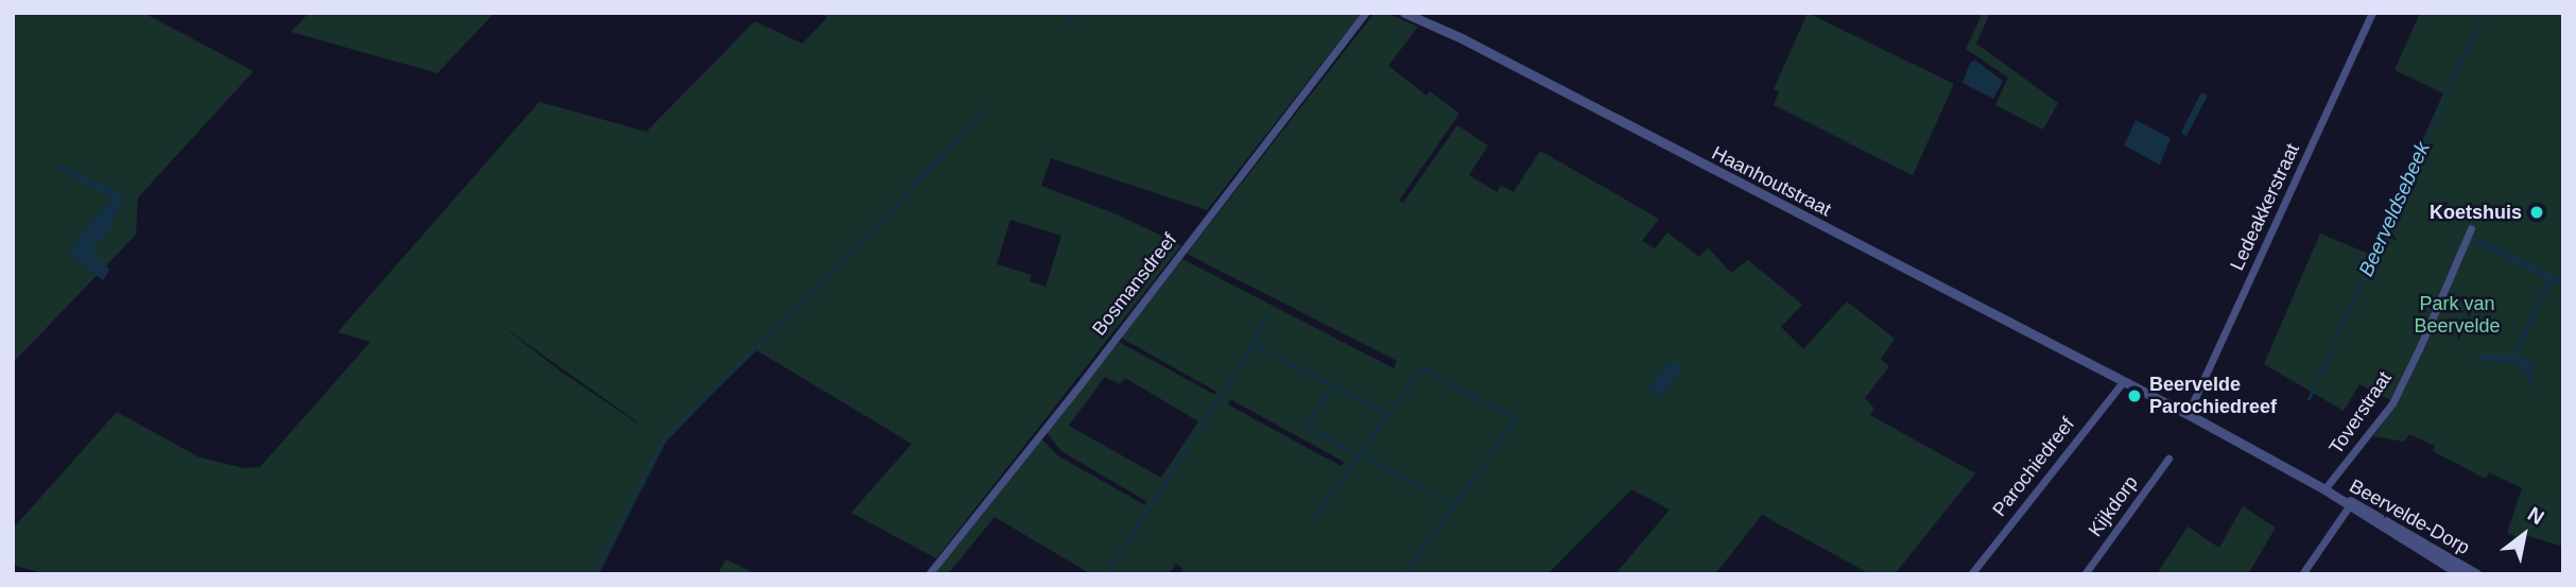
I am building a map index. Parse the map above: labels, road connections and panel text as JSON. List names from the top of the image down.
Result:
{
  "streets": {
    "street": [
      "Haanhoutstraat",
      "Ledeakkerstraat",
      "Bosmansdreef",
      "Toverstraat",
      "Parochiedreef",
      "Kijkdorp",
      "Beervelde-Dorp"
    ]
  },
  "crossings": [
    ["Haanhoutstraat", "Parochiedreef"],
    ["Haanhoutstraat", "Beervelde-Dorp"],
    ["Ledeakkerstraat", "Beervelde-Dorp"],
    ["Toverstraat", "Beervelde-Dorp"],
    ["Parochiedreef", "Beervelde-Dorp"]
  ],
  "water": ["Beerveldsebeek"],
  "parks": ["Park van Beervelde"],
  "places": ["Koetshuis", "Beervelde Parochiedreef"],
  "north": "top right"
}
